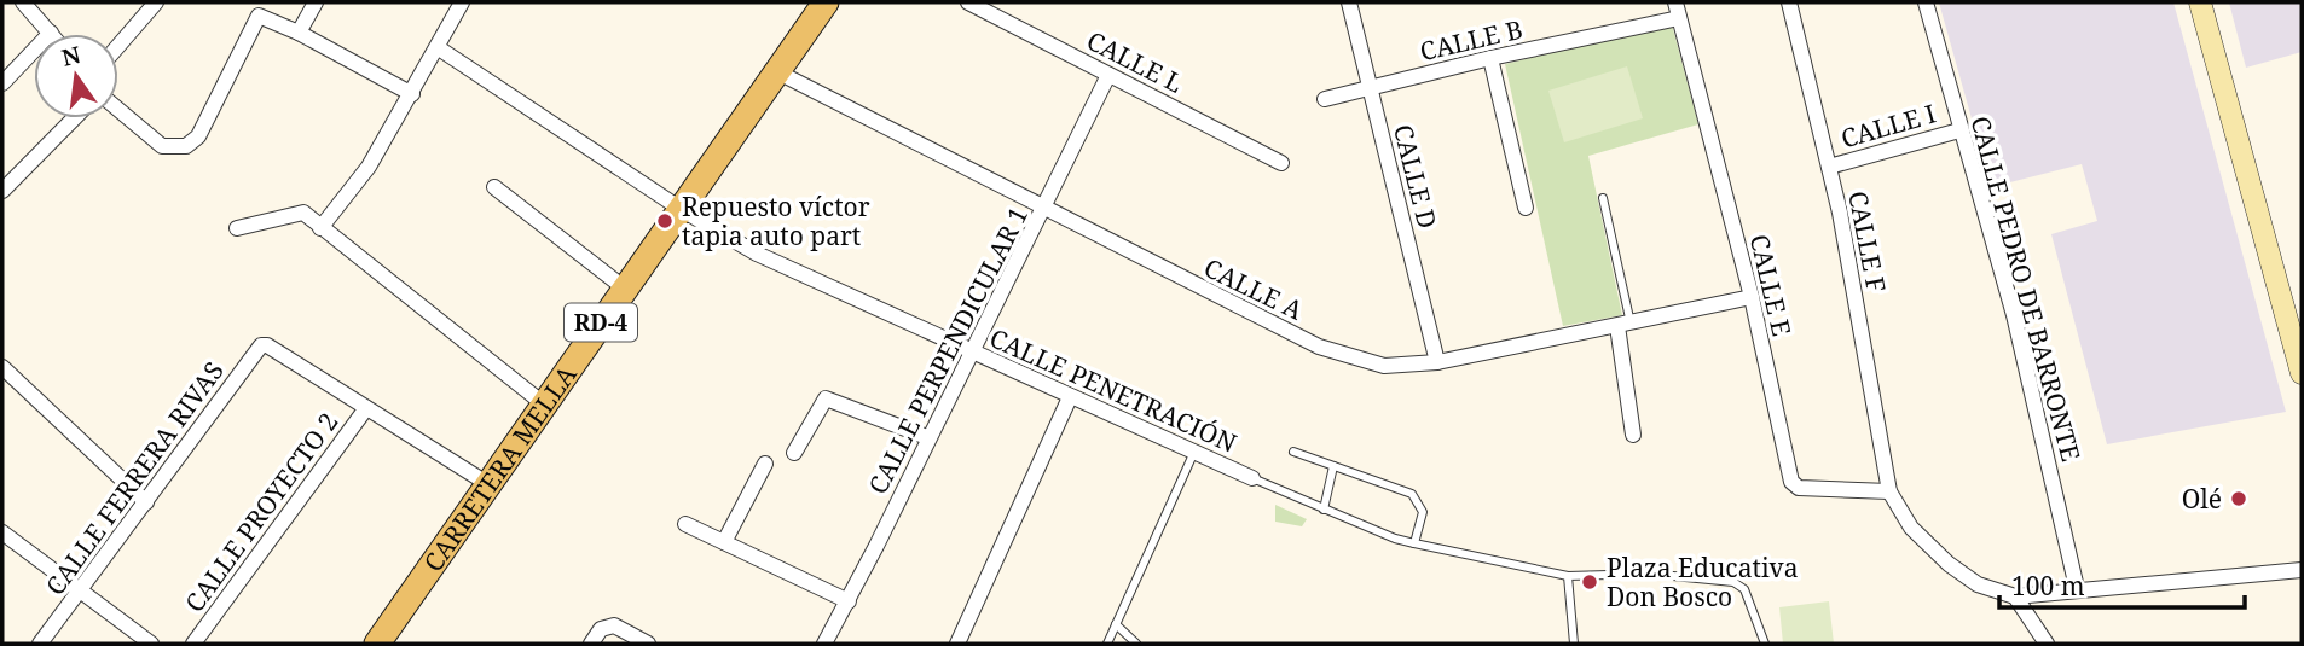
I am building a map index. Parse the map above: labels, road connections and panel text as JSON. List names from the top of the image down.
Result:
{
  "streets": {
    "main road": ["RD-4", "CARRETERA MELLA"],
    "street": [
      "CALLE B",
      "CALLE L",
      "CALLE I",
      "CALLE D",
      "CALLE F",
      "CALLE E",
      "CALLE A",
      "CALLE PEDRO DE BARRONTE",
      "CALLE PERPENDICULAR 1",
      "CALLE PENETRACIÓN",
      "CALLE FERRERA RIVAS",
      "CALLE PROYECTO 2"
    ]
  },
  "crossings": [
    ["CALLE B", "CALLE D"],
    ["CALLE B", "CALLE E"],
    ["CALLE L", "CALLE PERPENDICULAR 1"],
    ["CALLE I", "CALLE F"],
    ["CALLE I", "CALLE PEDRO DE BARRONTE"],
    ["CALLE D", "CALLE A"],
    ["CALLE F", "CALLE E"],
    ["CALLE E", "CALLE A"],
    ["CALLE A", "CALLE PERPENDICULAR 1"],
    ["CALLE A", "CARRETERA MELLA"],
    ["CALLE PERPENDICULAR 1", "CALLE PENETRACIÓN"],
    ["CALLE PENETRACIÓN", "CARRETERA MELLA"],
    ["CALLE FERRERA RIVAS", "CALLE PROYECTO 2"]
  ],
  "places": ["Repuesto víctor tapia auto part", "Olé", "Plaza Educativa Don Bosco"],
  "scale_bar": "100 m",
  "north": "top"
}
